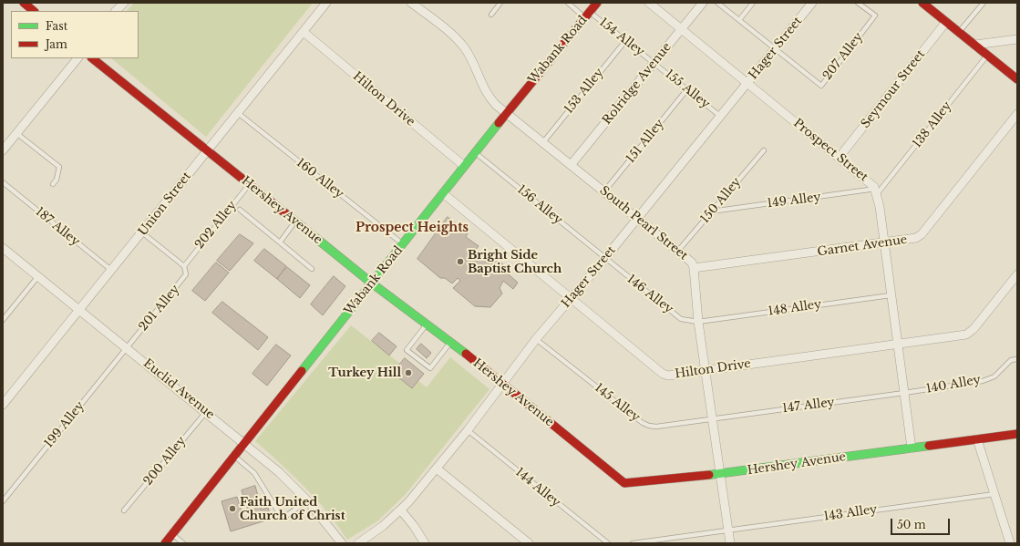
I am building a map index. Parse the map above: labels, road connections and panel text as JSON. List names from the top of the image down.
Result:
{
  "streets": {
    "main road": ["Wabank Road", "Hershey Avenue"],
    "street": [
      "Hager Street",
      "Rolridge Avenue",
      "Seymour Street",
      "Hilton Drive",
      "Prospect Street",
      "Union Street",
      "South Pearl Street",
      "Garnet Avenue",
      "Euclid Avenue"
    ],
    "lane": [
      "154 Alley",
      "207 Alley",
      "155 Alley",
      "153 Alley",
      "138 Alley",
      "151 Alley",
      "160 Alley",
      "150 Alley",
      "149 Alley",
      "156 Alley",
      "202 Alley",
      "187 Alley",
      "146 Alley",
      "201 Alley",
      "148 Alley",
      "140 Alley",
      "145 Alley",
      "147 Alley",
      "199 Alley",
      "200 Alley",
      "144 Alley",
      "143 Alley"
    ]
  },
  "crossings": [
    ["154 Alley", "Wabank Road"],
    ["154 Alley", "Rolridge Avenue"],
    ["154 Alley", "155 Alley"],
    ["154 Alley", "153 Alley"],
    ["Hager Street", "207 Alley"],
    ["Hager Street", "155 Alley"],
    ["Hager Street", "Hilton Drive"],
    ["Hager Street", "Prospect Street"],
    ["Hager Street", "156 Alley"],
    ["Hager Street", "Hershey Avenue"],
    ["Hager Street", "South Pearl Street"],
    ["Hager Street", "146 Alley"],
    ["Hager Street", "145 Alley"],
    ["Hager Street", "144 Alley"],
    ["Wabank Road", "Hilton Drive"],
    ["Wabank Road", "160 Alley"],
    ["Wabank Road", "156 Alley"],
    ["Wabank Road", "Hershey Avenue"],
    ["Wabank Road", "South Pearl Street"],
    ["Wabank Road", "Euclid Avenue"],
    ["Rolridge Avenue", "155 Alley"],
    ["Rolridge Avenue", "Prospect Street"],
    ["Rolridge Avenue", "South Pearl Street"],
    ["155 Alley", "151 Alley"],
    ["Seymour Street", "Prospect Street"],
    ["153 Alley", "South Pearl Street"],
    ["Hilton Drive", "Union Street"],
    ["Hilton Drive", "South Pearl Street"],
    ["138 Alley", "Prospect Street"],
    ["138 Alley", "149 Alley"],
    ["151 Alley", "South Pearl Street"],
    ["Prospect Street", "149 Alley"],
    ["160 Alley", "Union Street"],
    ["150 Alley", "149 Alley"],
    ["150 Alley", "South Pearl Street"],
    ["Union Street", "Hershey Avenue"],
    ["Union Street", "187 Alley"],
    ["Union Street", "Euclid Avenue"],
    ["156 Alley", "146 Alley"],
    ["Hershey Avenue", "South Pearl Street"],
    ["Hershey Avenue", "202 Alley"],
    ["South Pearl Street", "Garnet Avenue"],
    ["South Pearl Street", "146 Alley"],
    ["South Pearl Street", "148 Alley"],
    ["South Pearl Street", "145 Alley"],
    ["South Pearl Street", "147 Alley"],
    ["South Pearl Street", "143 Alley"],
    ["202 Alley", "201 Alley"],
    ["146 Alley", "148 Alley"],
    ["201 Alley", "Euclid Avenue"],
    ["201 Alley", "199 Alley"],
    ["140 Alley", "147 Alley"],
    ["Euclid Avenue", "199 Alley"],
    ["Euclid Avenue", "200 Alley"],
    ["145 Alley", "147 Alley"]
  ],
  "districts": ["Prospect Heights"],
  "places": ["Bright Side Baptist Church", "Turkey Hill", "Faith United Church of Christ"],
  "legend": ["Fast", "Jam"],
  "scale_bar": "50 m"
}
